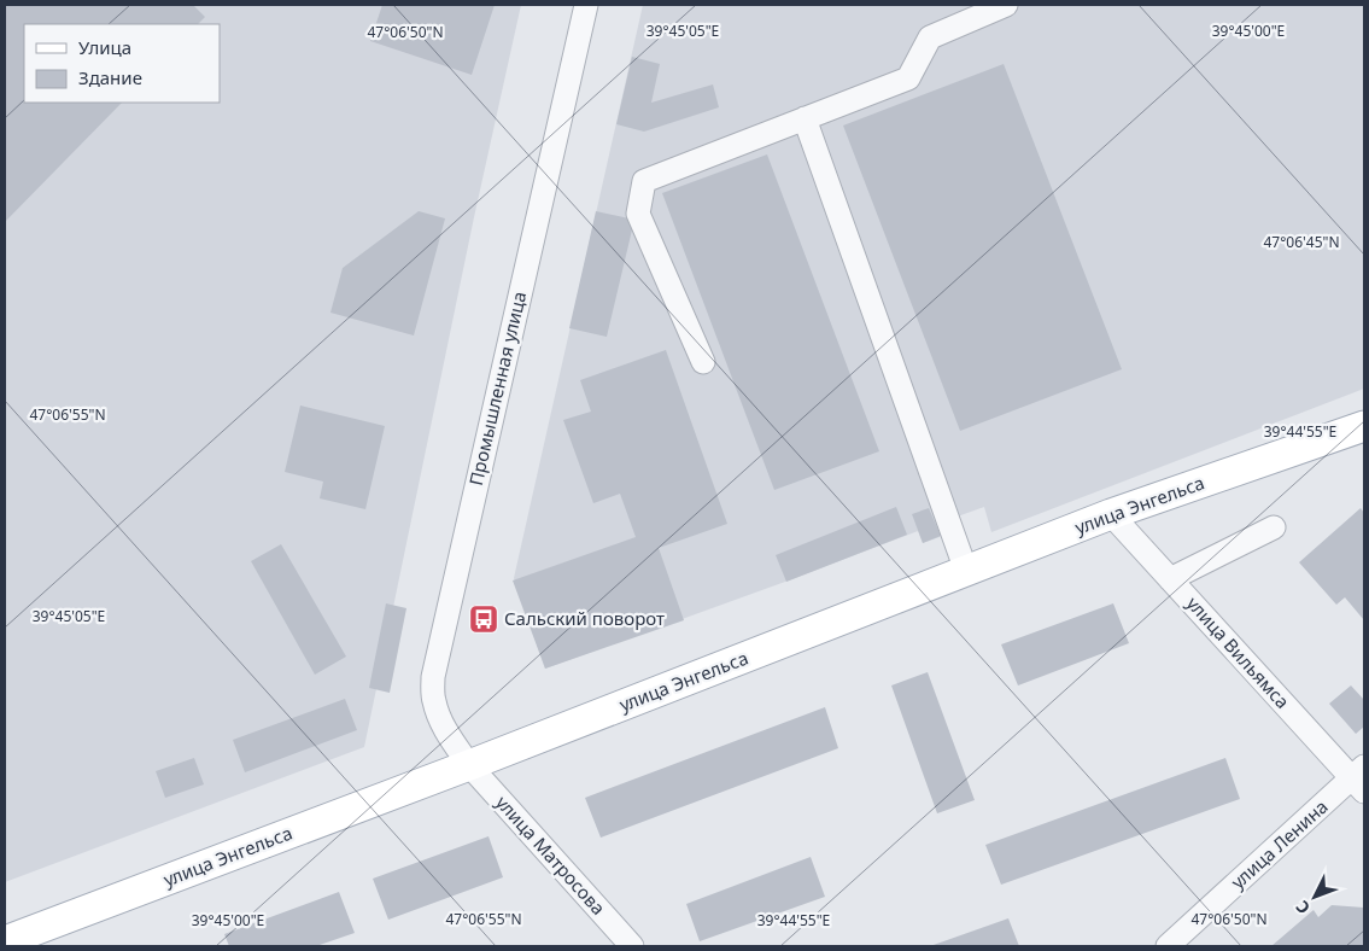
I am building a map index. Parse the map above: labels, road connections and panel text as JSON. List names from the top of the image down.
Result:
{
  "streets": {
    "main road": ["улица Энгельса"],
    "street": [
      "Промышленная улица",
      "улица Вильямса",
      "улица Ленина",
      "улица Матросова"
    ]
  },
  "crossings": [
    ["Промышленная улица", "улица Энгельса"],
    ["Промышленная улица", "улица Матросова"],
    ["улица Энгельса", "улица Вильямса"],
    ["улица Энгельса", "улица Матросова"],
    ["улица Вильямса", "улица Ленина"]
  ],
  "places": {
    "bus stop": ["Сальский поворот"]
  },
  "legend": ["Улица", "Здание"],
  "north": "bottom left",
  "coordinates": [
    "39°45'05\"E",
    "39°45'00\"E",
    "47°06'50\"N",
    "47°06'45\"N",
    "47°06'55\"N",
    "39°44'55\"E"
  ]
}
